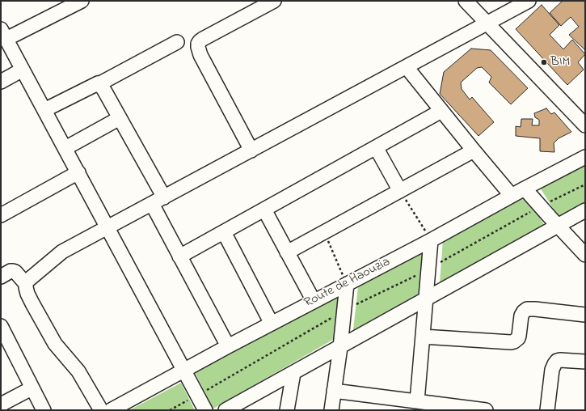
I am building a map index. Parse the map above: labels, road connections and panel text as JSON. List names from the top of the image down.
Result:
{
  "streets": {
    "street": ["Route de Haouzia"]
  },
  "places": ["BIM"]
}
